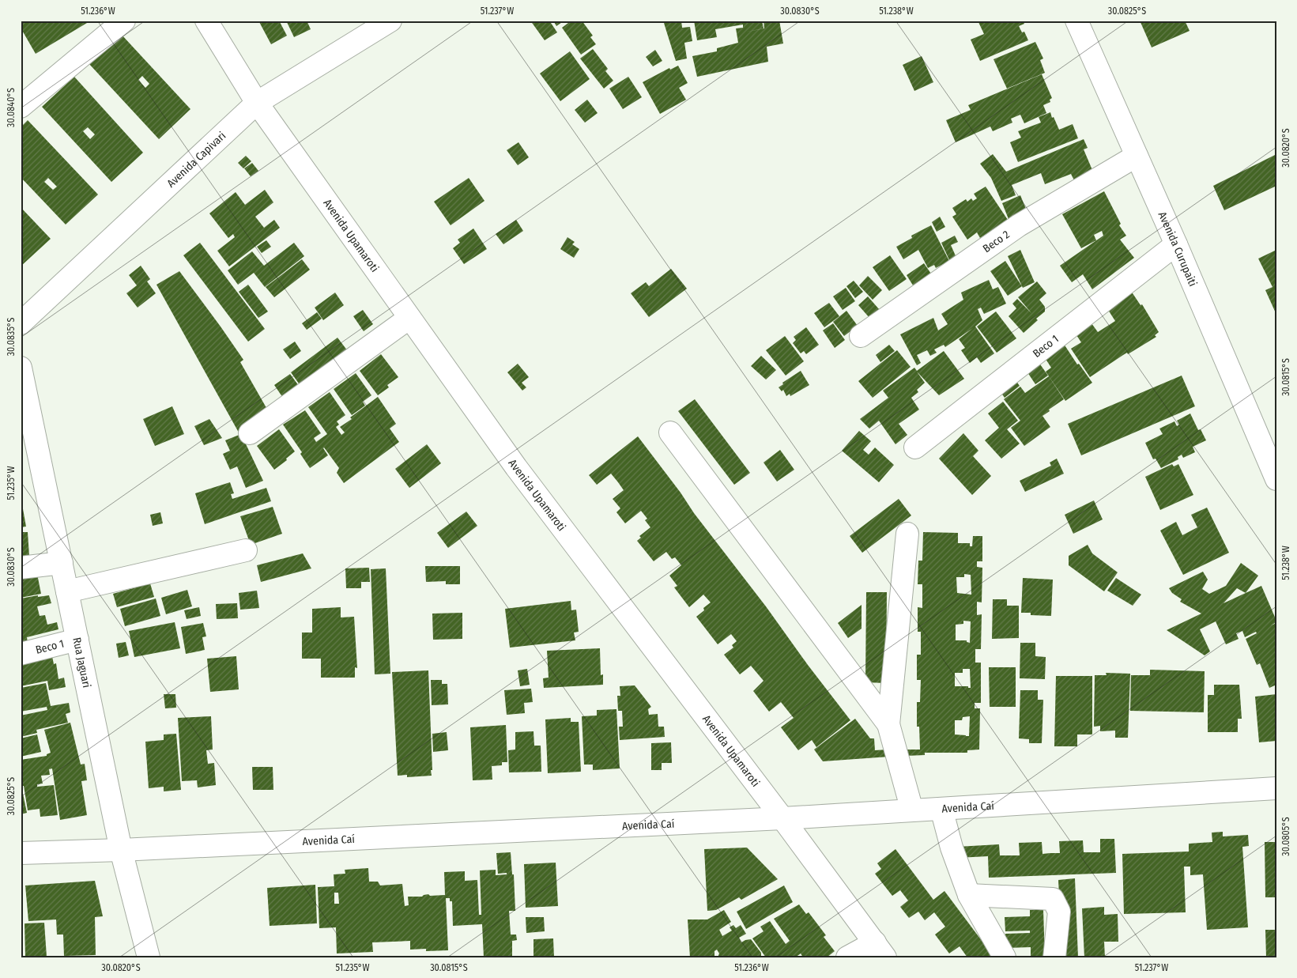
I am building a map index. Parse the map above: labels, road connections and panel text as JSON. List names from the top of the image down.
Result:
{
  "streets": {
    "street": [
      "Avenida Capivari",
      "Avenida Upamaroti",
      "Beco 2",
      "Avenida Curupaiti",
      "Beco 1",
      "Rua Jaguari",
      "Avenida Caí"
    ]
  },
  "crossings": [
    ["Avenida Capivari", "Avenida Upamaroti"],
    ["Avenida Upamaroti", "Avenida Caí"],
    ["Beco 2", "Avenida Curupaiti"],
    ["Avenida Curupaiti", "Beco 1"],
    ["Beco 1", "Rua Jaguari"],
    ["Rua Jaguari", "Avenida Caí"]
  ],
  "coordinates": [
    "51.236°W",
    "51.237°W",
    "30.0830°S",
    "51.238°W",
    "30.0825°S",
    "30.0840°S",
    "30.0820°S",
    "30.0835°S",
    "30.0815°S",
    "51.235°W",
    "30.0805°S"
  ]
}
